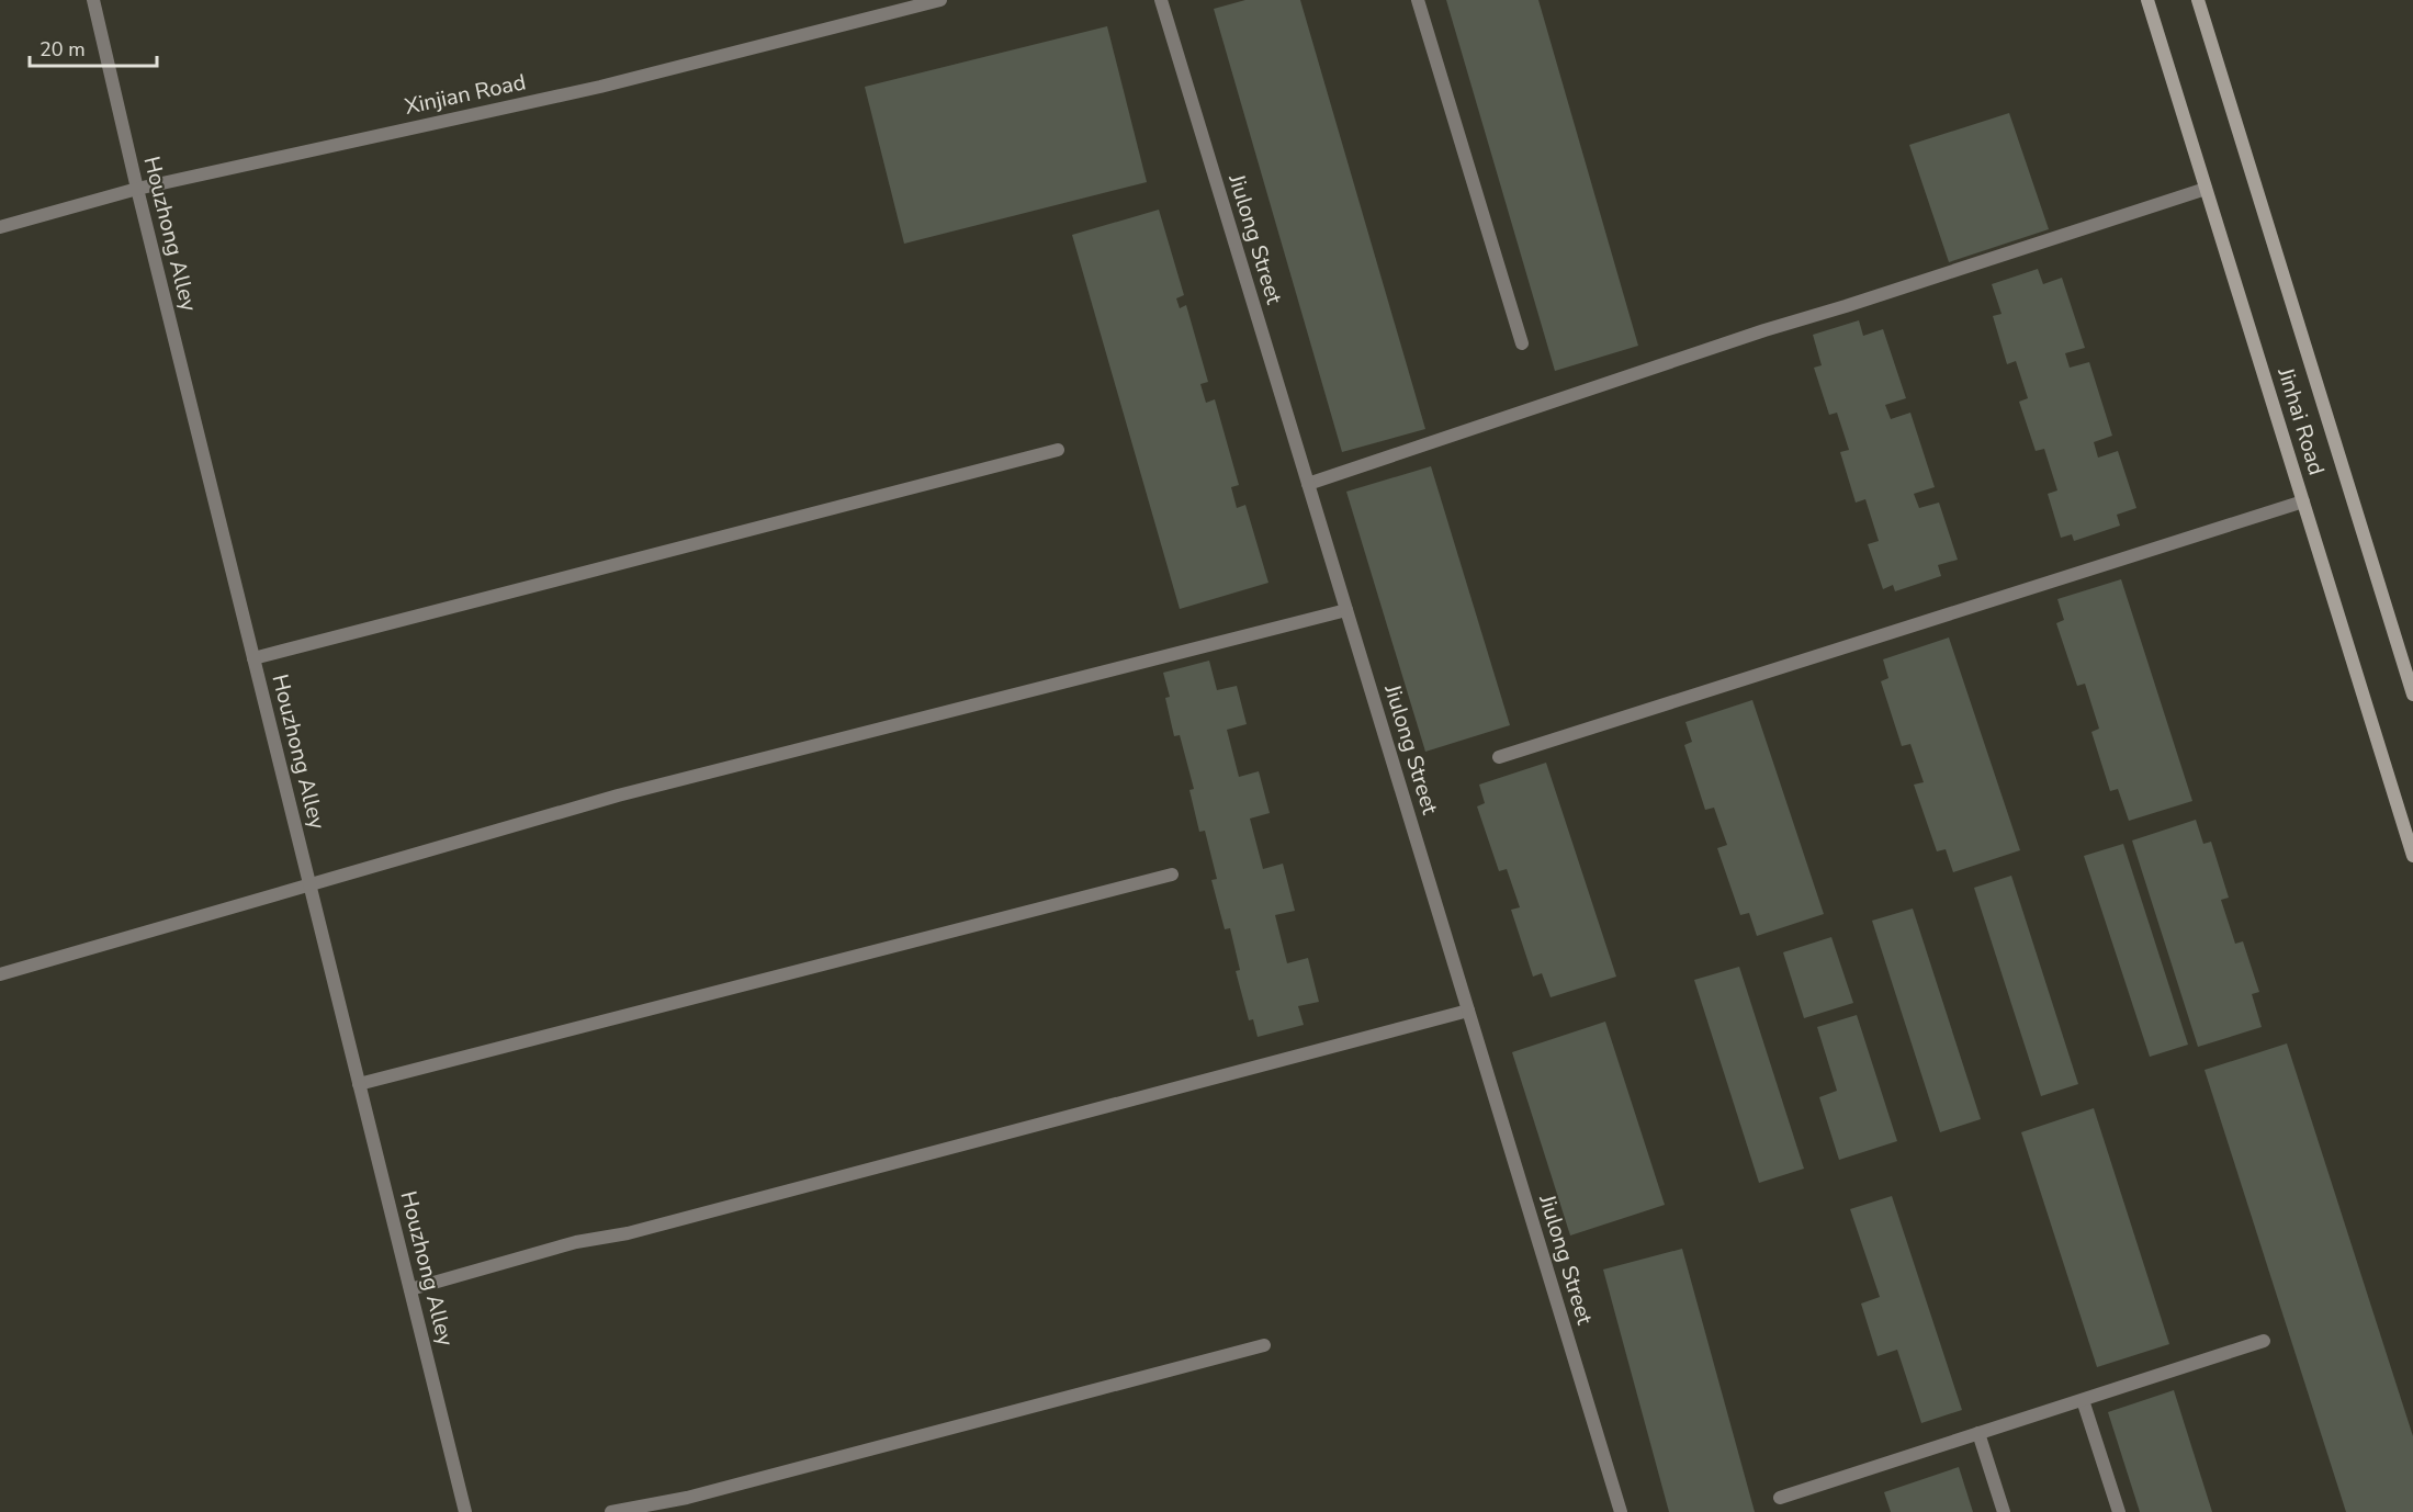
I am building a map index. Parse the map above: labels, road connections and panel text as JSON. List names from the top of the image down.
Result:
{
  "streets": {
    "main road": ["Jinhai Road"],
    "street": ["Xinjian Road", "Houzhong Alley", "Jiulong Street"]
  },
  "crossings": [
    ["Xinjian Road", "Houzhong Alley"]
  ],
  "scale_bar": "20 m"
}
